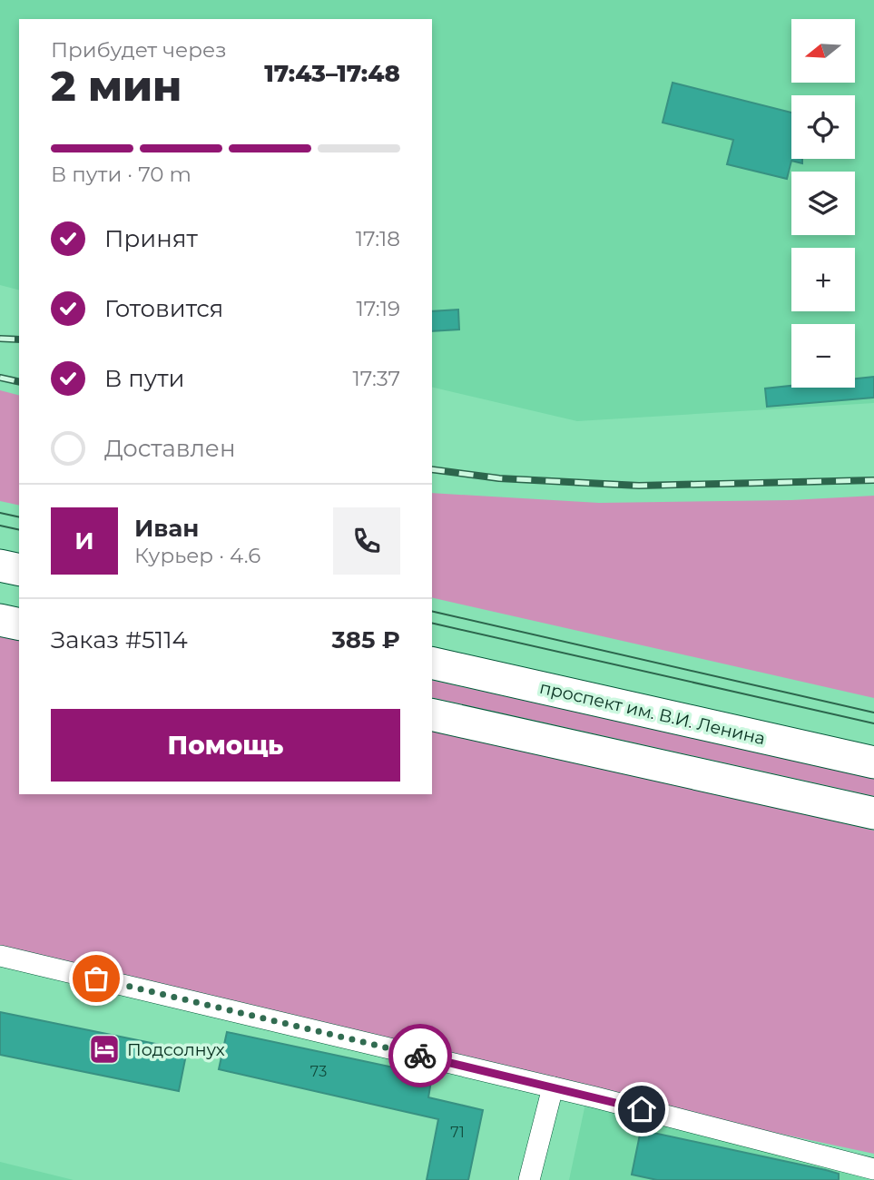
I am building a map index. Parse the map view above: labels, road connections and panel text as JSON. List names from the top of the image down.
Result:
{
  "streets": {
    "main road": ["проспект им. В.И. Ленина"]
  },
  "places": {
    "hotel": ["Подсолнух"]
  },
  "house_numbers": ["73", "71"],
  "north": "left",
  "page": {
    "map_buttons": ["+", "−"],
    "heading": ["2 мин", "Прибудет через", "17:43–17:48"],
    "panel": [
      "Иван",
      "Курьер · 4.6",
      "Заказ #5114",
      "385 ₽"
    ],
    "bar": "В пути · 70 m",
    "list": [
      ["Принят", "17:18"],
      ["Готовится", "17:19"],
      ["В пути", "17:37"],
      "Доставлен"
    ],
    "round": "И",
    "buttons": "Помощь"
  }
}
